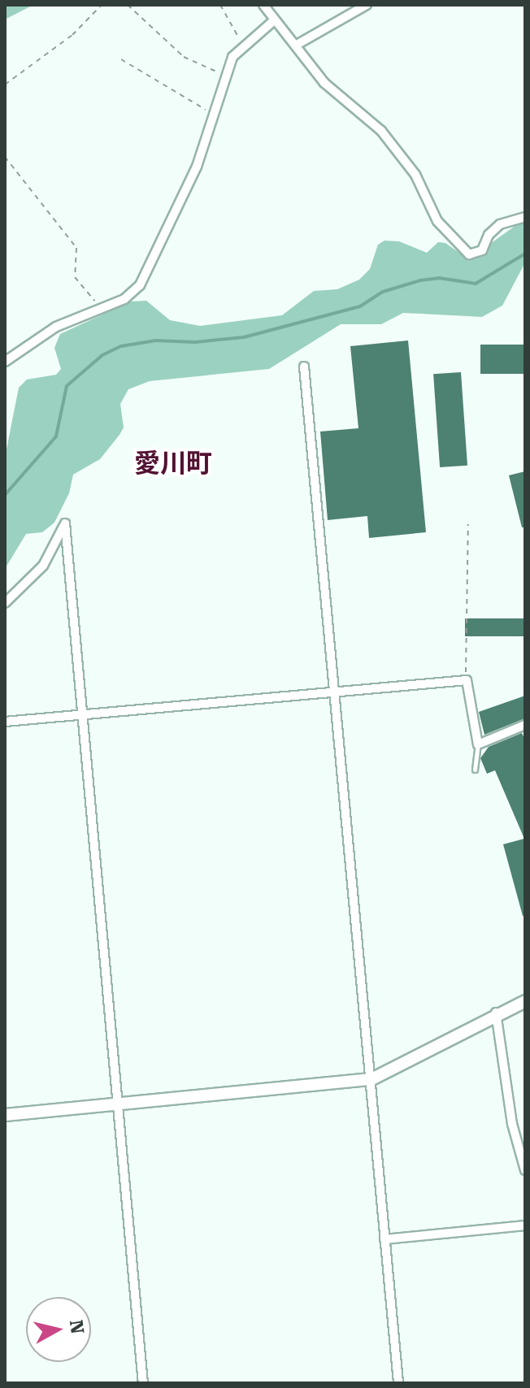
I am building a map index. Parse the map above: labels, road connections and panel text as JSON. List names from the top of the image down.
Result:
{
  "districts": ["愛川町"],
  "north": "right"
}
